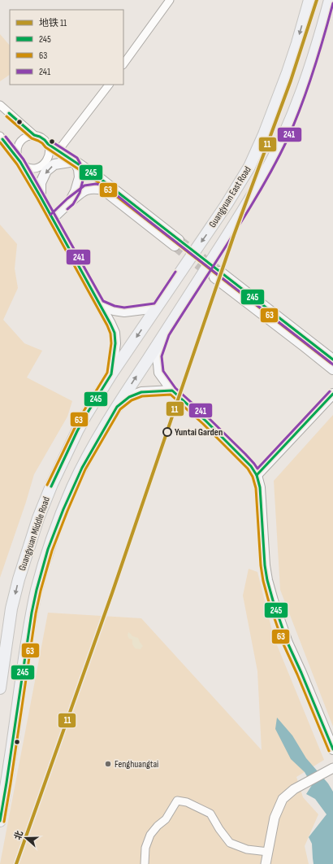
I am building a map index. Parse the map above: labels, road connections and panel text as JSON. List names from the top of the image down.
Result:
{
  "streets": {
    "main road": ["Guangyuan East Road", "Guangyuan Middle Road"]
  },
  "crossings": [
    ["Guangyuan East Road", "Guangyuan Middle Road"]
  ],
  "places": ["Yuntai Garden", "Fenghuangtai"],
  "lines": [
    "metro line 11",
    "transit line 241",
    "transit line 245",
    "transit line 63"
  ],
  "legend": [
    "地铁 11",
    "245",
    "63",
    "241"
  ],
  "north": "left"
}
